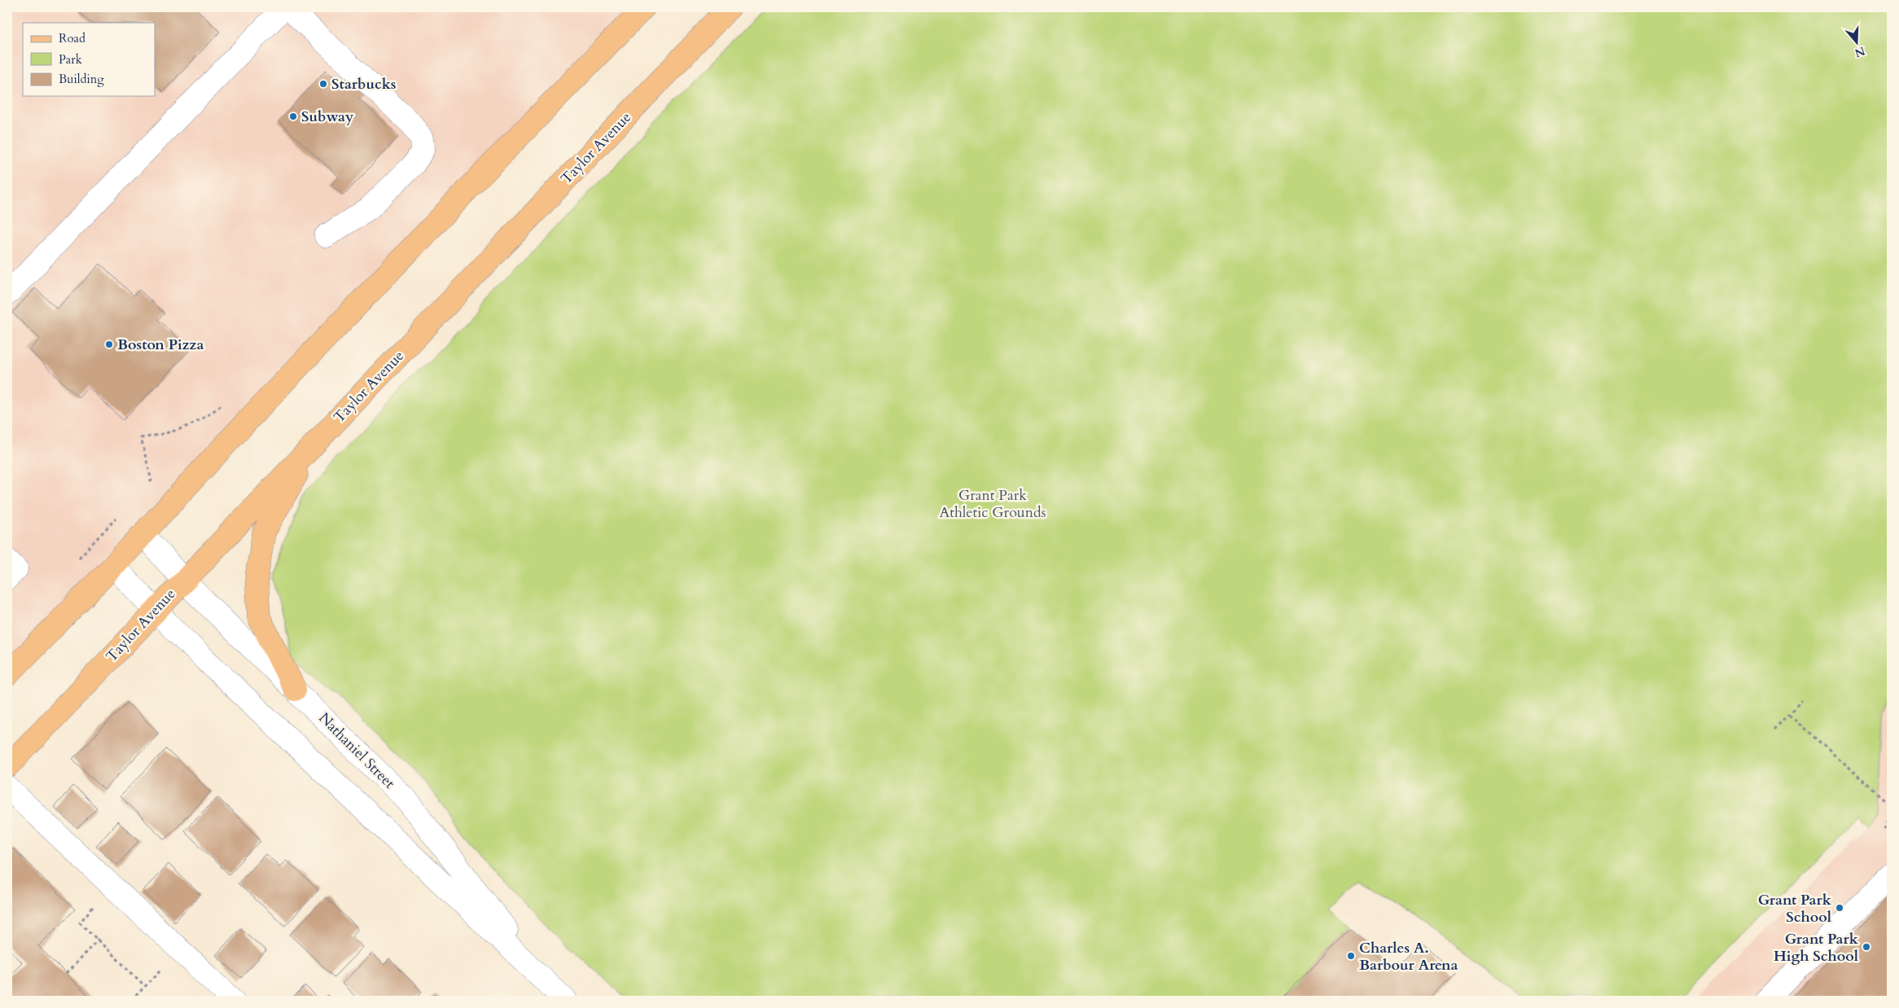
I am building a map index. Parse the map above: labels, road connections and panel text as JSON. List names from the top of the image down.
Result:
{
  "streets": {
    "main road": ["Taylor Avenue"],
    "street": ["Nathaniel Street"]
  },
  "crossings": [
    ["Taylor Avenue", "Nathaniel Street"]
  ],
  "parks": ["Grant Park Athletic Grounds"],
  "places": [
    "Starbucks",
    "Subway",
    "Boston Pizza",
    "Grant Park School",
    "Grant Park High School",
    "Charles A. Barbour Arena"
  ],
  "legend": ["Road", "Park", "Building"],
  "north": "bottom"
}
